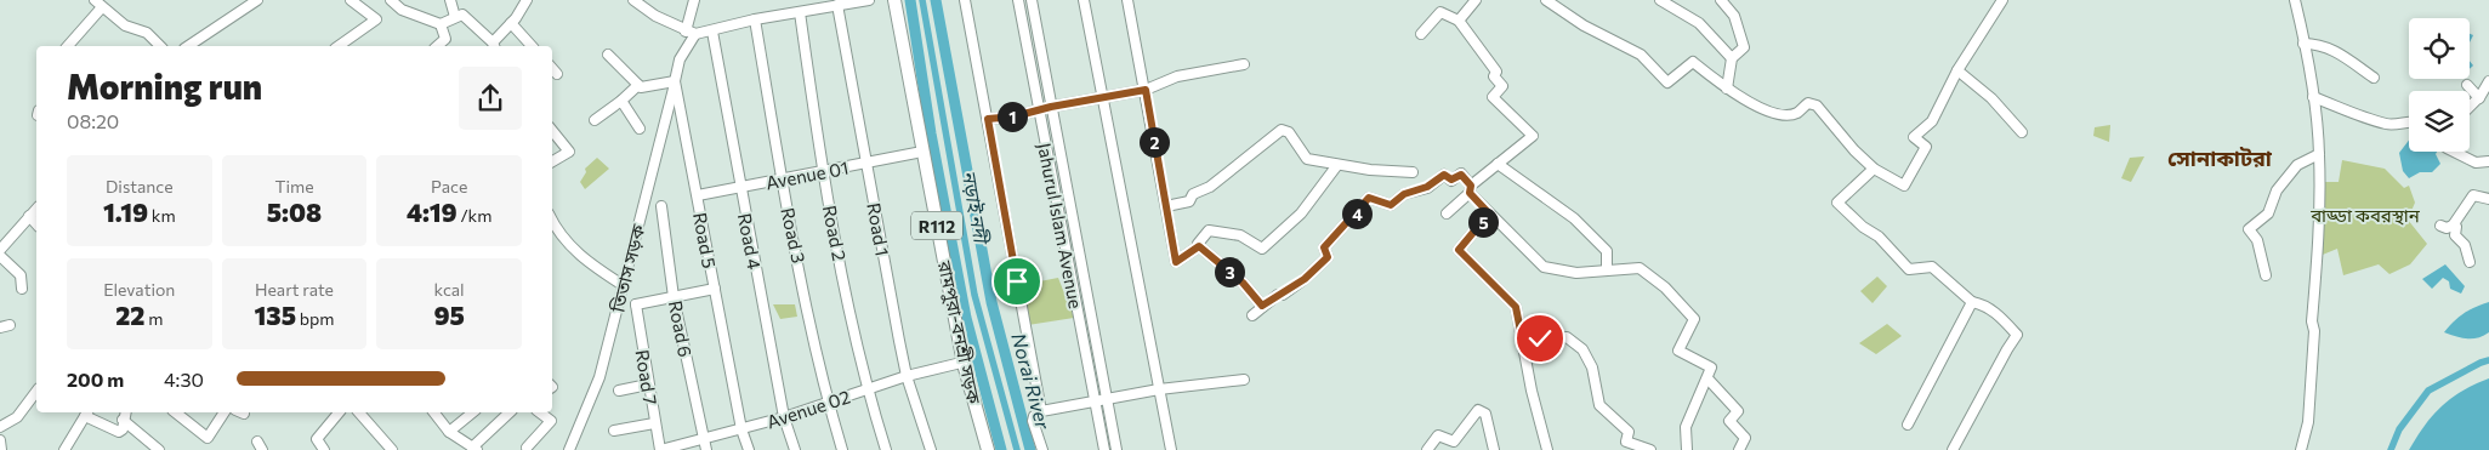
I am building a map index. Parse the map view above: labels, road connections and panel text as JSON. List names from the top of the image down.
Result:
{
  "streets": {
    "main road": ["R112", "রামপুরা-বনশ্রী সড়ক"],
    "street": [
      "Avenue 01",
      "Jahurul Islam Avenue",
      "Road 1",
      "Road 2",
      "Road 3",
      "Road 5",
      "Road 4",
      "তিতাস সড়ক",
      "Road 6",
      "Road 7",
      "Avenue 02"
    ]
  },
  "crossings": [
    ["Avenue 01", "Road 1"],
    ["Avenue 01", "Road 2"],
    ["Avenue 01", "Road 3"],
    ["Avenue 01", "Road 5"],
    ["Avenue 01", "Road 4"],
    ["Avenue 01", "রামপুরা-বনশ্রী সড়ক"],
    ["Road 1", "Avenue 02"],
    ["Road 2", "Avenue 02"],
    ["Road 3", "Avenue 02"],
    ["Road 5", "তিতাস সড়ক"],
    ["Road 5", "Avenue 02"],
    ["Road 4", "Avenue 02"],
    ["Road 6", "Avenue 02"],
    ["রামপুরা-বনশ্রী সড়ক", "Avenue 02"],
    ["Road 7", "Avenue 02"]
  ],
  "districts": ["সোনাকাটরা"],
  "water": ["নড়াই নদী", "Norai River"],
  "parks": ["বাড্ডা কবরস্থান"],
  "page": {
    "heading": ["Morning run", "08:20"],
    "pins": [
      "1",
      "2",
      "4",
      "5",
      "3"
    ],
    "stats": [
      ["Distance", "1.19 km"],
      ["Time", "5:08"],
      ["Pace", "4:19 /km"],
      ["Elevation", "22 m"],
      ["Heart rate", "135 bpm"],
      ["kcal", "95"]
    ],
    "list": [
      {
        "name": "200 m",
        "note": "4:30"
      }
    ]
  }
}
